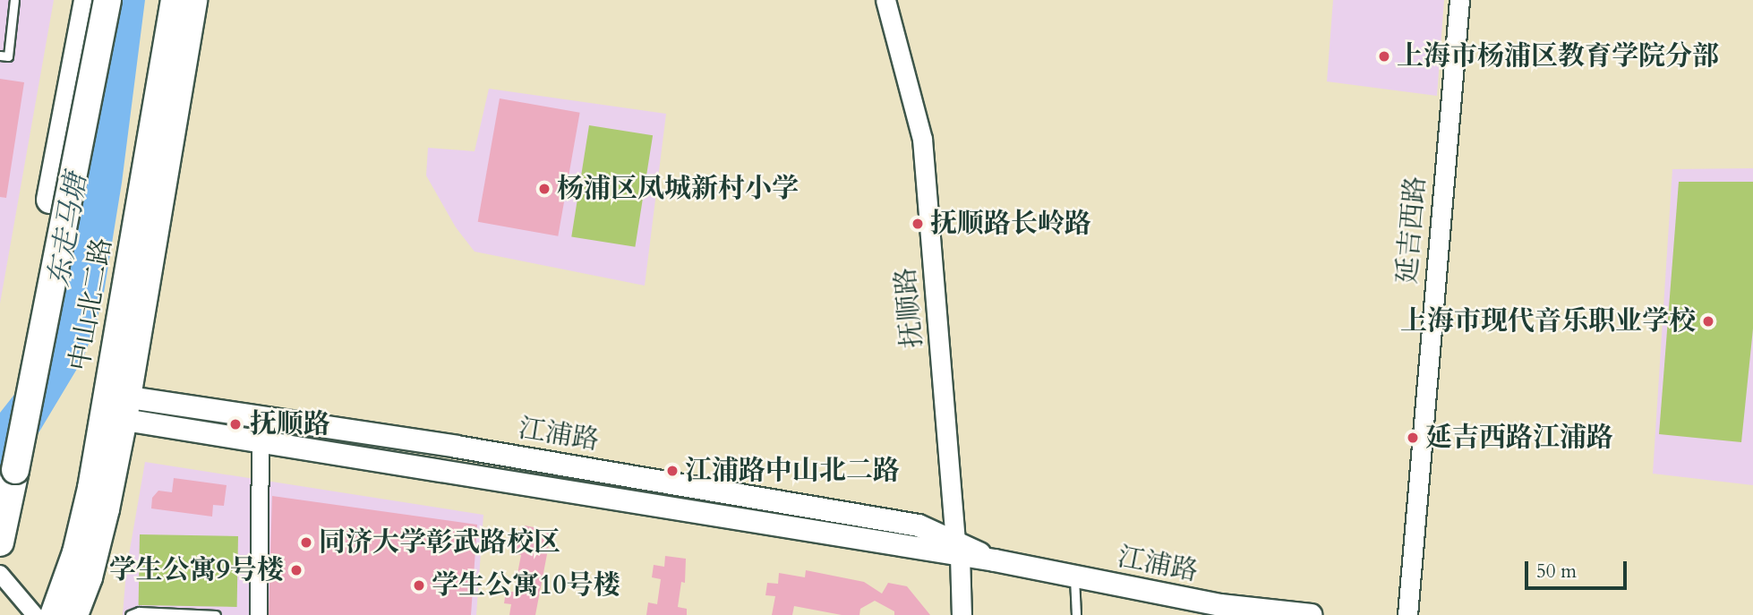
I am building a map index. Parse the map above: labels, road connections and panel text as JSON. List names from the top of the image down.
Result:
{
  "streets": {
    "main road": ["中山北二路", "江浦路"],
    "street": ["延吉西路", "抚顺路"]
  },
  "crossings": [
    ["中山北二路", "江浦路"],
    ["抚顺路", "江浦路"]
  ],
  "water": ["东走马塘"],
  "places": [
    "上海市杨浦区教育学院分部",
    "杨浦区凤城新村小学",
    "抚顺路长岭路",
    "上海市现代音乐职业学校",
    "抚顺路",
    "延吉西路江浦路",
    "江浦路中山北二路",
    "同济大学彰武路校区",
    "学生公寓9号楼",
    "学生公寓10号楼"
  ],
  "scale_bar": "50 m"
}
